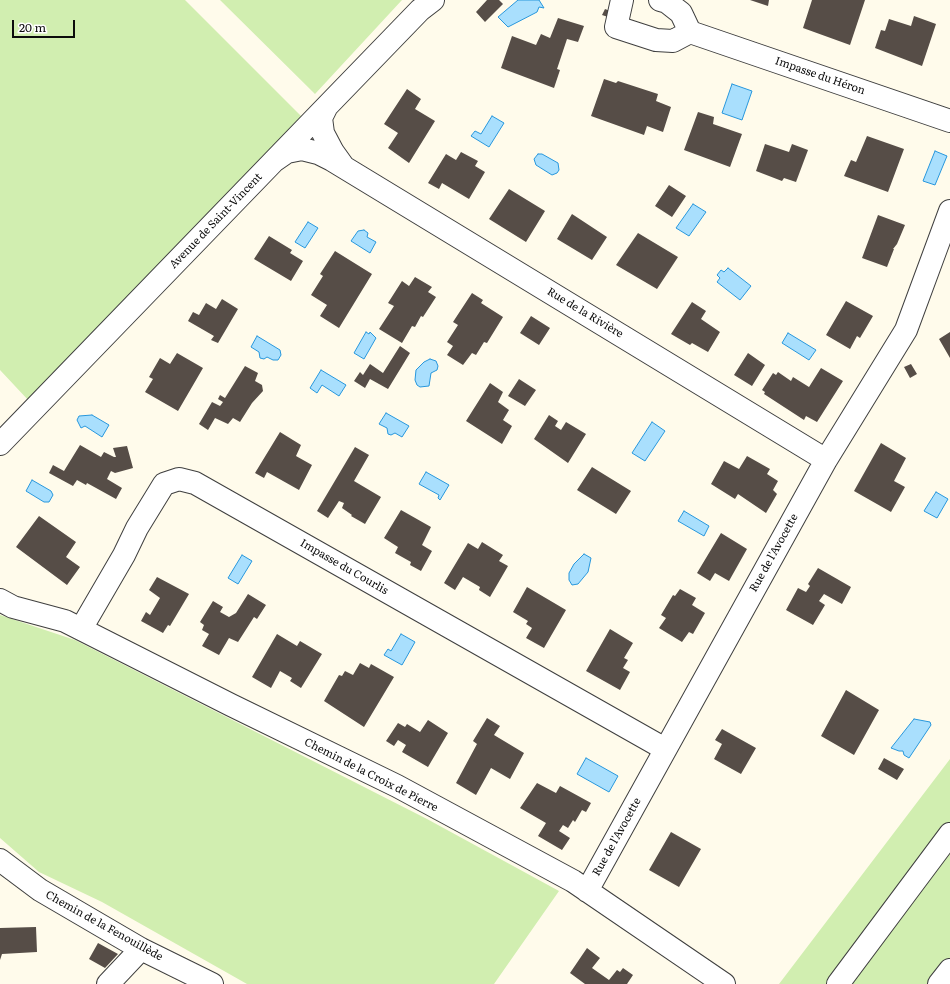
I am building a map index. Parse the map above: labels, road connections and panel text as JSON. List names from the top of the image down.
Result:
{
  "streets": {
    "street": [
      "Impasse du Héron",
      "Avenue de Saint-Vincent",
      "Rue de la Rivière",
      "Rue de l'Avocette",
      "Impasse du Courlis",
      "Chemin de la Croix de Pierre",
      "Chemin de la Fenouillède"
    ]
  },
  "crossings": [
    ["Avenue de Saint-Vincent", "Rue de la Rivière"],
    ["Rue de la Rivière", "Rue de l'Avocette"],
    ["Rue de l'Avocette", "Impasse du Courlis"],
    ["Rue de l'Avocette", "Chemin de la Croix de Pierre"],
    ["Impasse du Courlis", "Chemin de la Croix de Pierre"]
  ],
  "scale_bar": "20 m"
}
